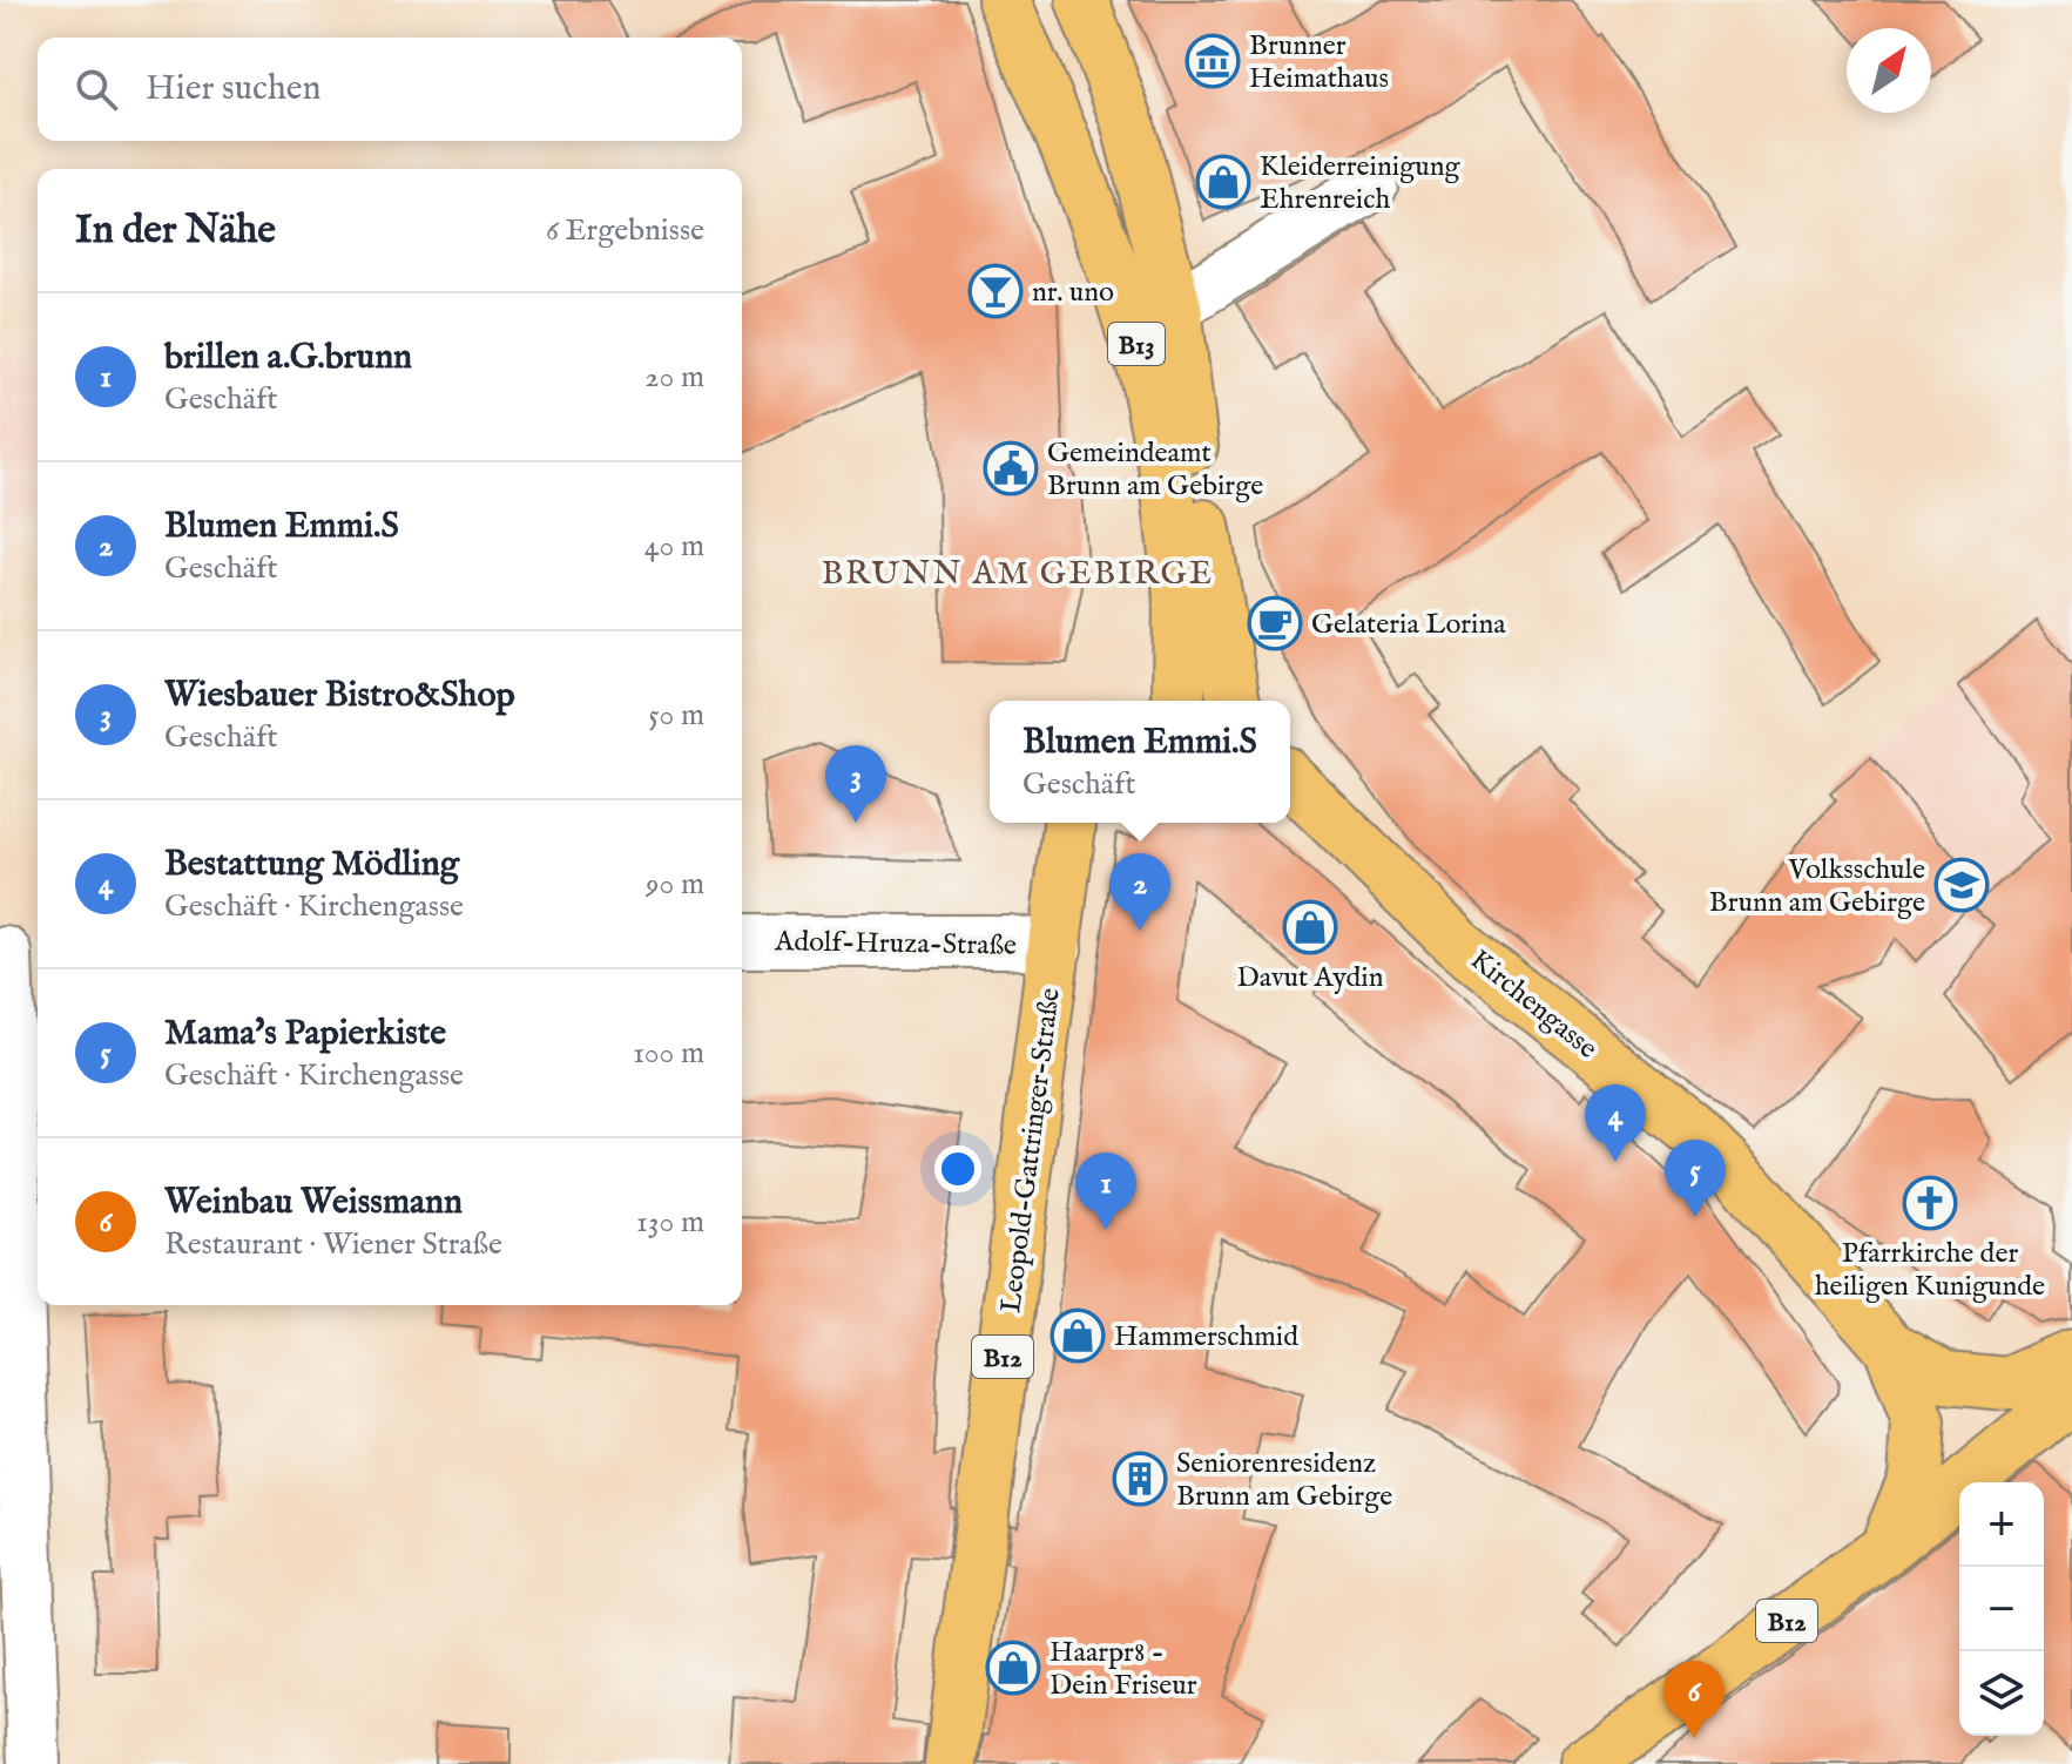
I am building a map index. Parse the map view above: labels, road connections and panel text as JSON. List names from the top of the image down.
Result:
{
  "streets": {
    "main road": [
      "B13",
      "Kirchengasse",
      "Leopold-Gattringer-Straße",
      "B12"
    ],
    "street": ["Adolf-Hruza-Straße"]
  },
  "crossings": [
    ["Adolf-Hruza-Straße", "Leopold-Gattringer-Straße"],
    ["Kirchengasse", "B12"]
  ],
  "districts": ["BRUNN AM GEBIRGE"],
  "places": {
    "museum": ["Brunner Heimathaus"],
    "shop": [
      "Kleiderreinigung Ehrenreich",
      "Davut Aydin",
      "Hammerschmid",
      "Haarpr8 - Dein Friseur"
    ],
    "bar": ["nr. uno"],
    "public building": ["Gemeindeamt Brunn am Gebirge"],
    "cafe": ["Gelateria Lorina"],
    "school or university": ["Volksschule Brunn am Gebirge"],
    "church": ["Pfarrkirche der heiligen Kunigunde"],
    "building": ["Seniorenresidenz Brunn am Gebirge"]
  },
  "north": "top right",
  "page": {
    "search": "Hier suchen",
    "heading": ["In der Nähe", "6 Ergebnisse"],
    "list": [
      {
        "mark": "1",
        "name": "brillen a.G.brunn",
        "note": "Geschäft",
        "value": "20 m"
      },
      {
        "mark": "2",
        "name": "Blumen Emmi.S",
        "note": "Geschäft",
        "value": "40 m"
      },
      {
        "mark": "3",
        "name": "Wiesbauer Bistro&Shop",
        "note": "Geschäft",
        "value": "50 m"
      },
      {
        "mark": "4",
        "name": "Bestattung Mödling",
        "note": "Geschäft · Kirchengasse",
        "value": "90 m"
      },
      {
        "mark": "5",
        "name": "Mama's Papierkiste",
        "note": "Geschäft · Kirchengasse",
        "value": "100 m"
      },
      {
        "mark": "6",
        "name": "Weinbau Weissmann",
        "note": "Restaurant · Wiener Straße",
        "value": "130 m"
      }
    ],
    "popup": ["Blumen Emmi.S", "Geschäft"],
    "pins": [
      "3",
      "2",
      "4",
      "5",
      "1",
      "6"
    ],
    "map_buttons": ["+", "−"]
  }
}
